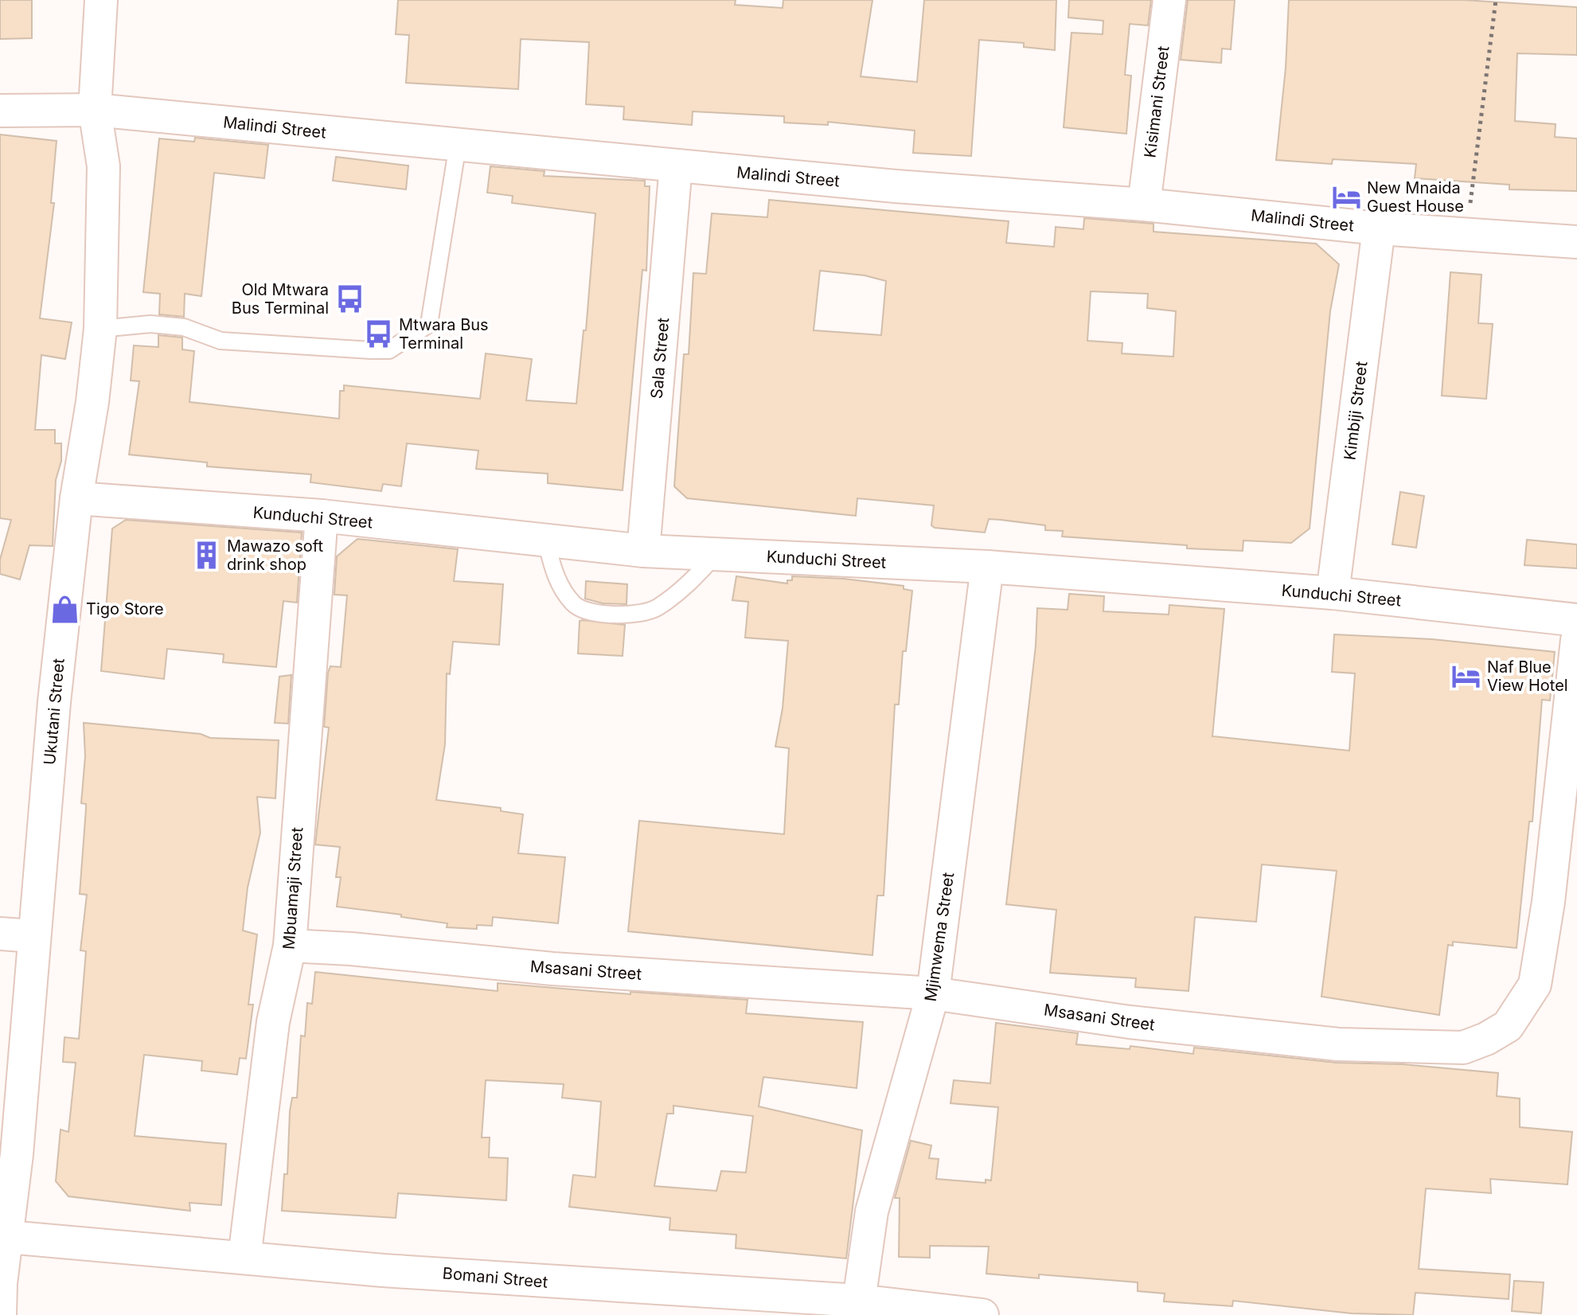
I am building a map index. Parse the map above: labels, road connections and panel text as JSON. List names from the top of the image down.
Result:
{
  "streets": {
    "street": [
      "Kisimani Street",
      "Malindi Street",
      "Sala Street",
      "Kimbiji Street",
      "Kunduchi Street",
      "Ukutani Street",
      "Mbuamaji Street",
      "Mjimwema Street",
      "Msasani Street",
      "Bomani Street"
    ]
  },
  "crossings": [
    ["Kisimani Street", "Malindi Street"],
    ["Malindi Street", "Sala Street"],
    ["Malindi Street", "Kimbiji Street"],
    ["Malindi Street", "Ukutani Street"],
    ["Sala Street", "Kunduchi Street"],
    ["Kimbiji Street", "Kunduchi Street"],
    ["Kunduchi Street", "Ukutani Street"],
    ["Kunduchi Street", "Mbuamaji Street"],
    ["Kunduchi Street", "Mjimwema Street"],
    ["Ukutani Street", "Bomani Street"],
    ["Mbuamaji Street", "Msasani Street"],
    ["Mbuamaji Street", "Bomani Street"],
    ["Mjimwema Street", "Msasani Street"],
    ["Mjimwema Street", "Bomani Street"]
  ],
  "places": {
    "hotel": ["New Mnaida Guest House", "Naf Blue View Hotel"],
    "bus stop": ["Old Mtwara Bus Terminal", "Mtwara Bus Terminal"],
    "building": ["Mawazo soft drink shop"],
    "shop": ["Tigo Store"]
  }
}
